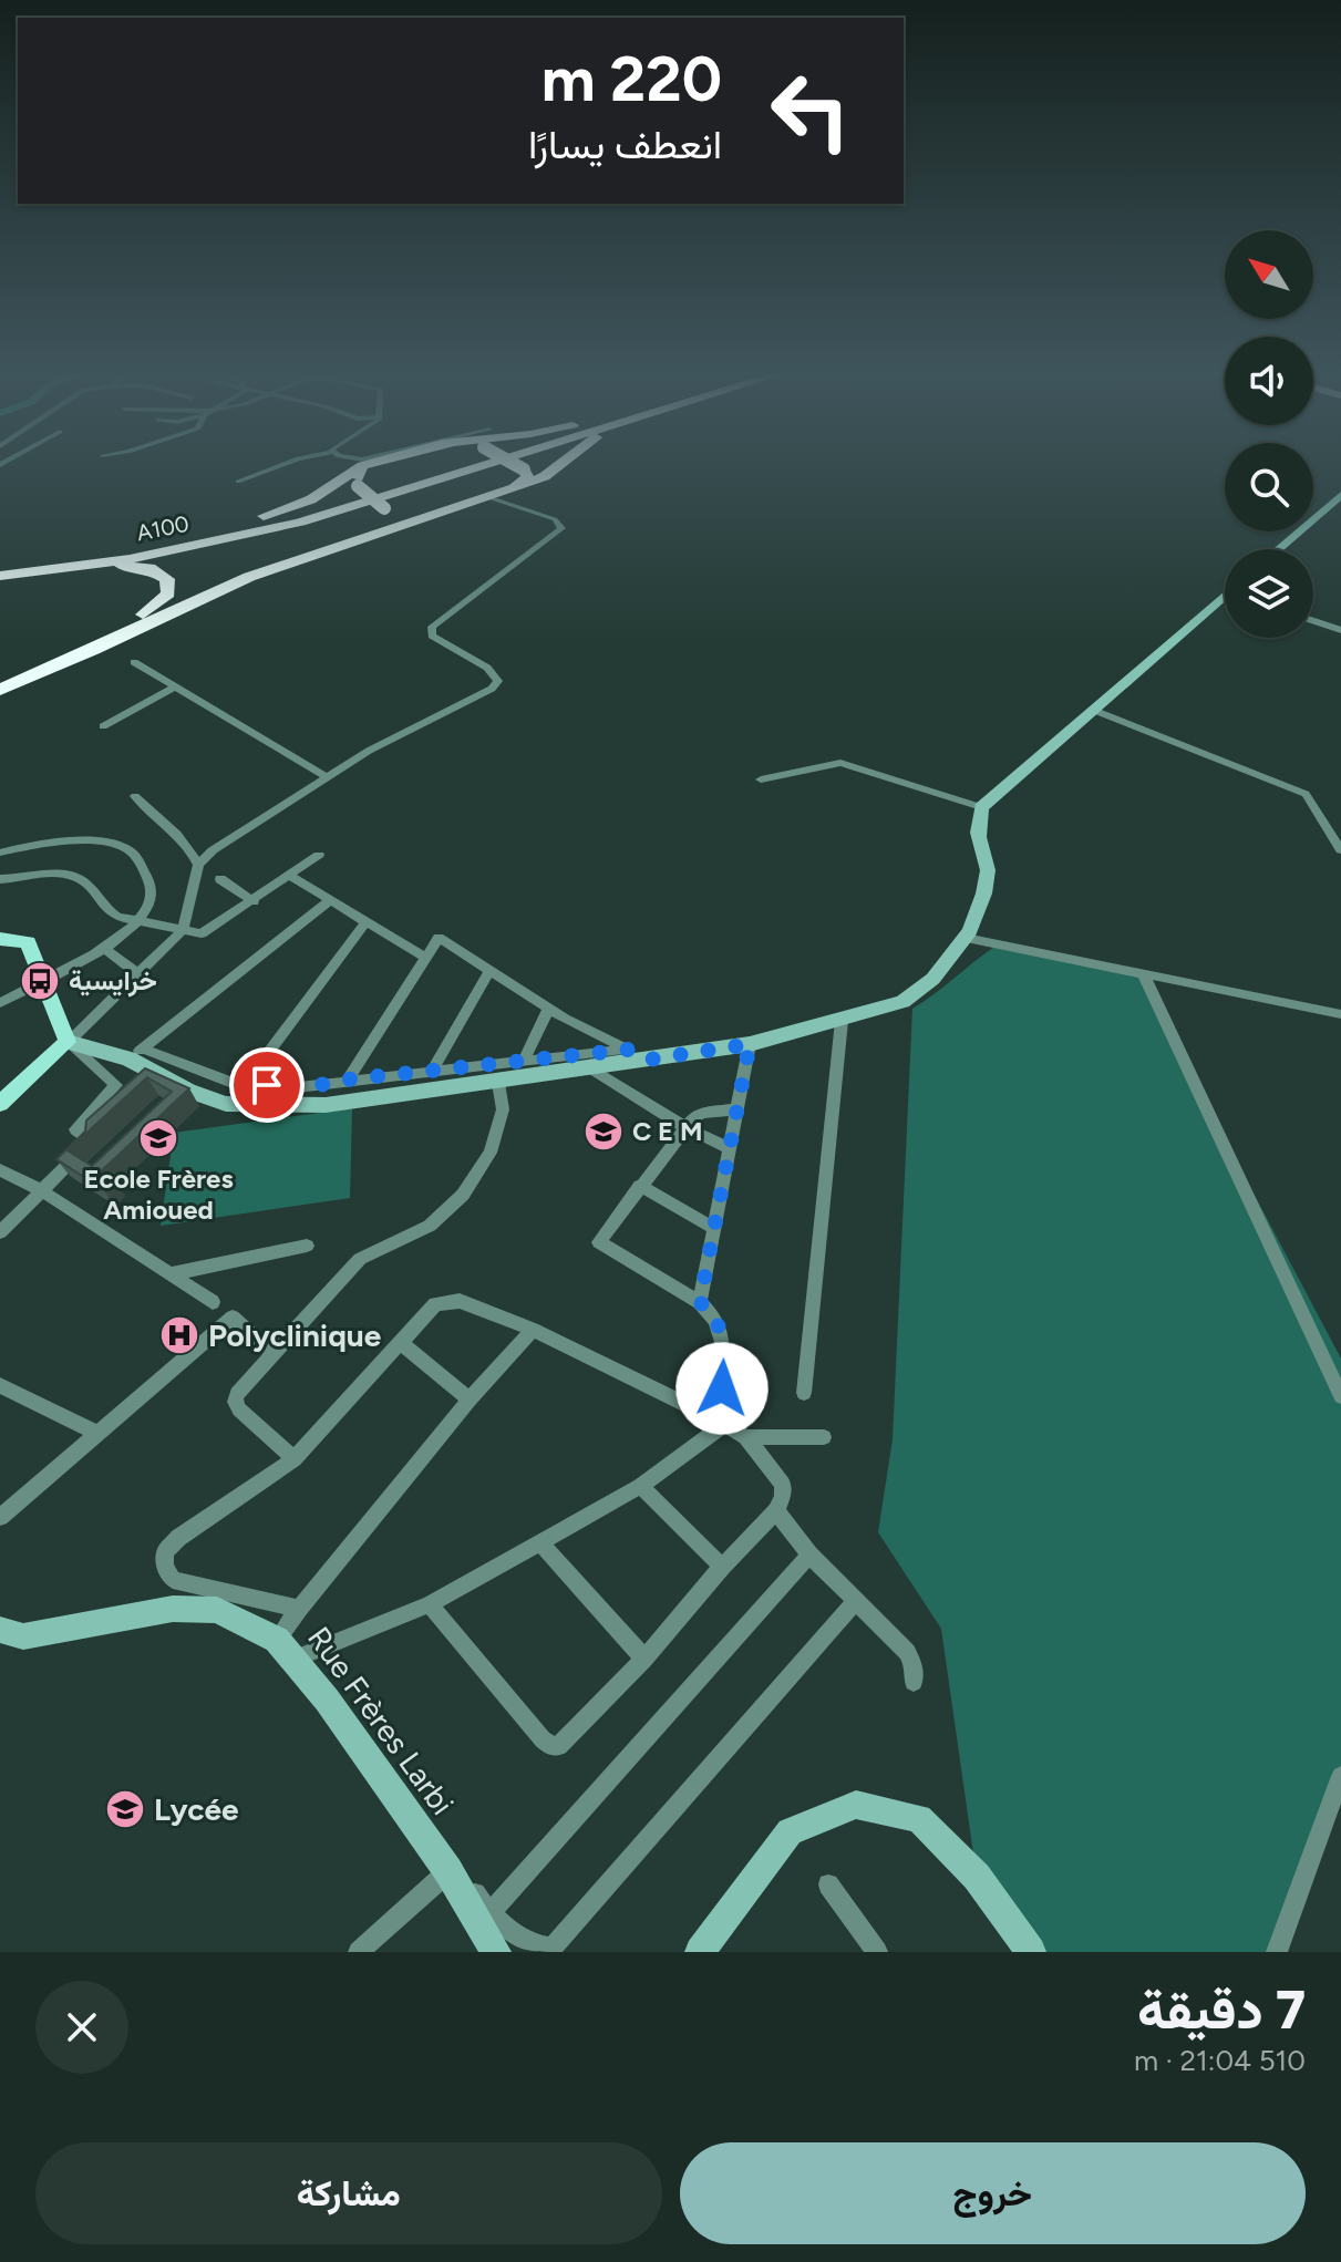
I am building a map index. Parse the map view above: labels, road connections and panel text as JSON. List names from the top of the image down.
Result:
{
  "streets": {
    "highway": ["A100"],
    "main road": ["Rue Frères Larbi"]
  },
  "places": {
    "bus stop": ["خرايسية"],
    "school or university": ["C E M", "Ecole Frères Amioued", "Lycée"],
    "hospital": ["Polyclinique"]
  },
  "north": "top left",
  "page": {
    "turn": ["220 m", "انعطف يسارًا"],
    "heading": ["7 دقيقة", "510 m · 21:04"],
    "buttons": ["خروج", "مشاركة"]
  }
}
